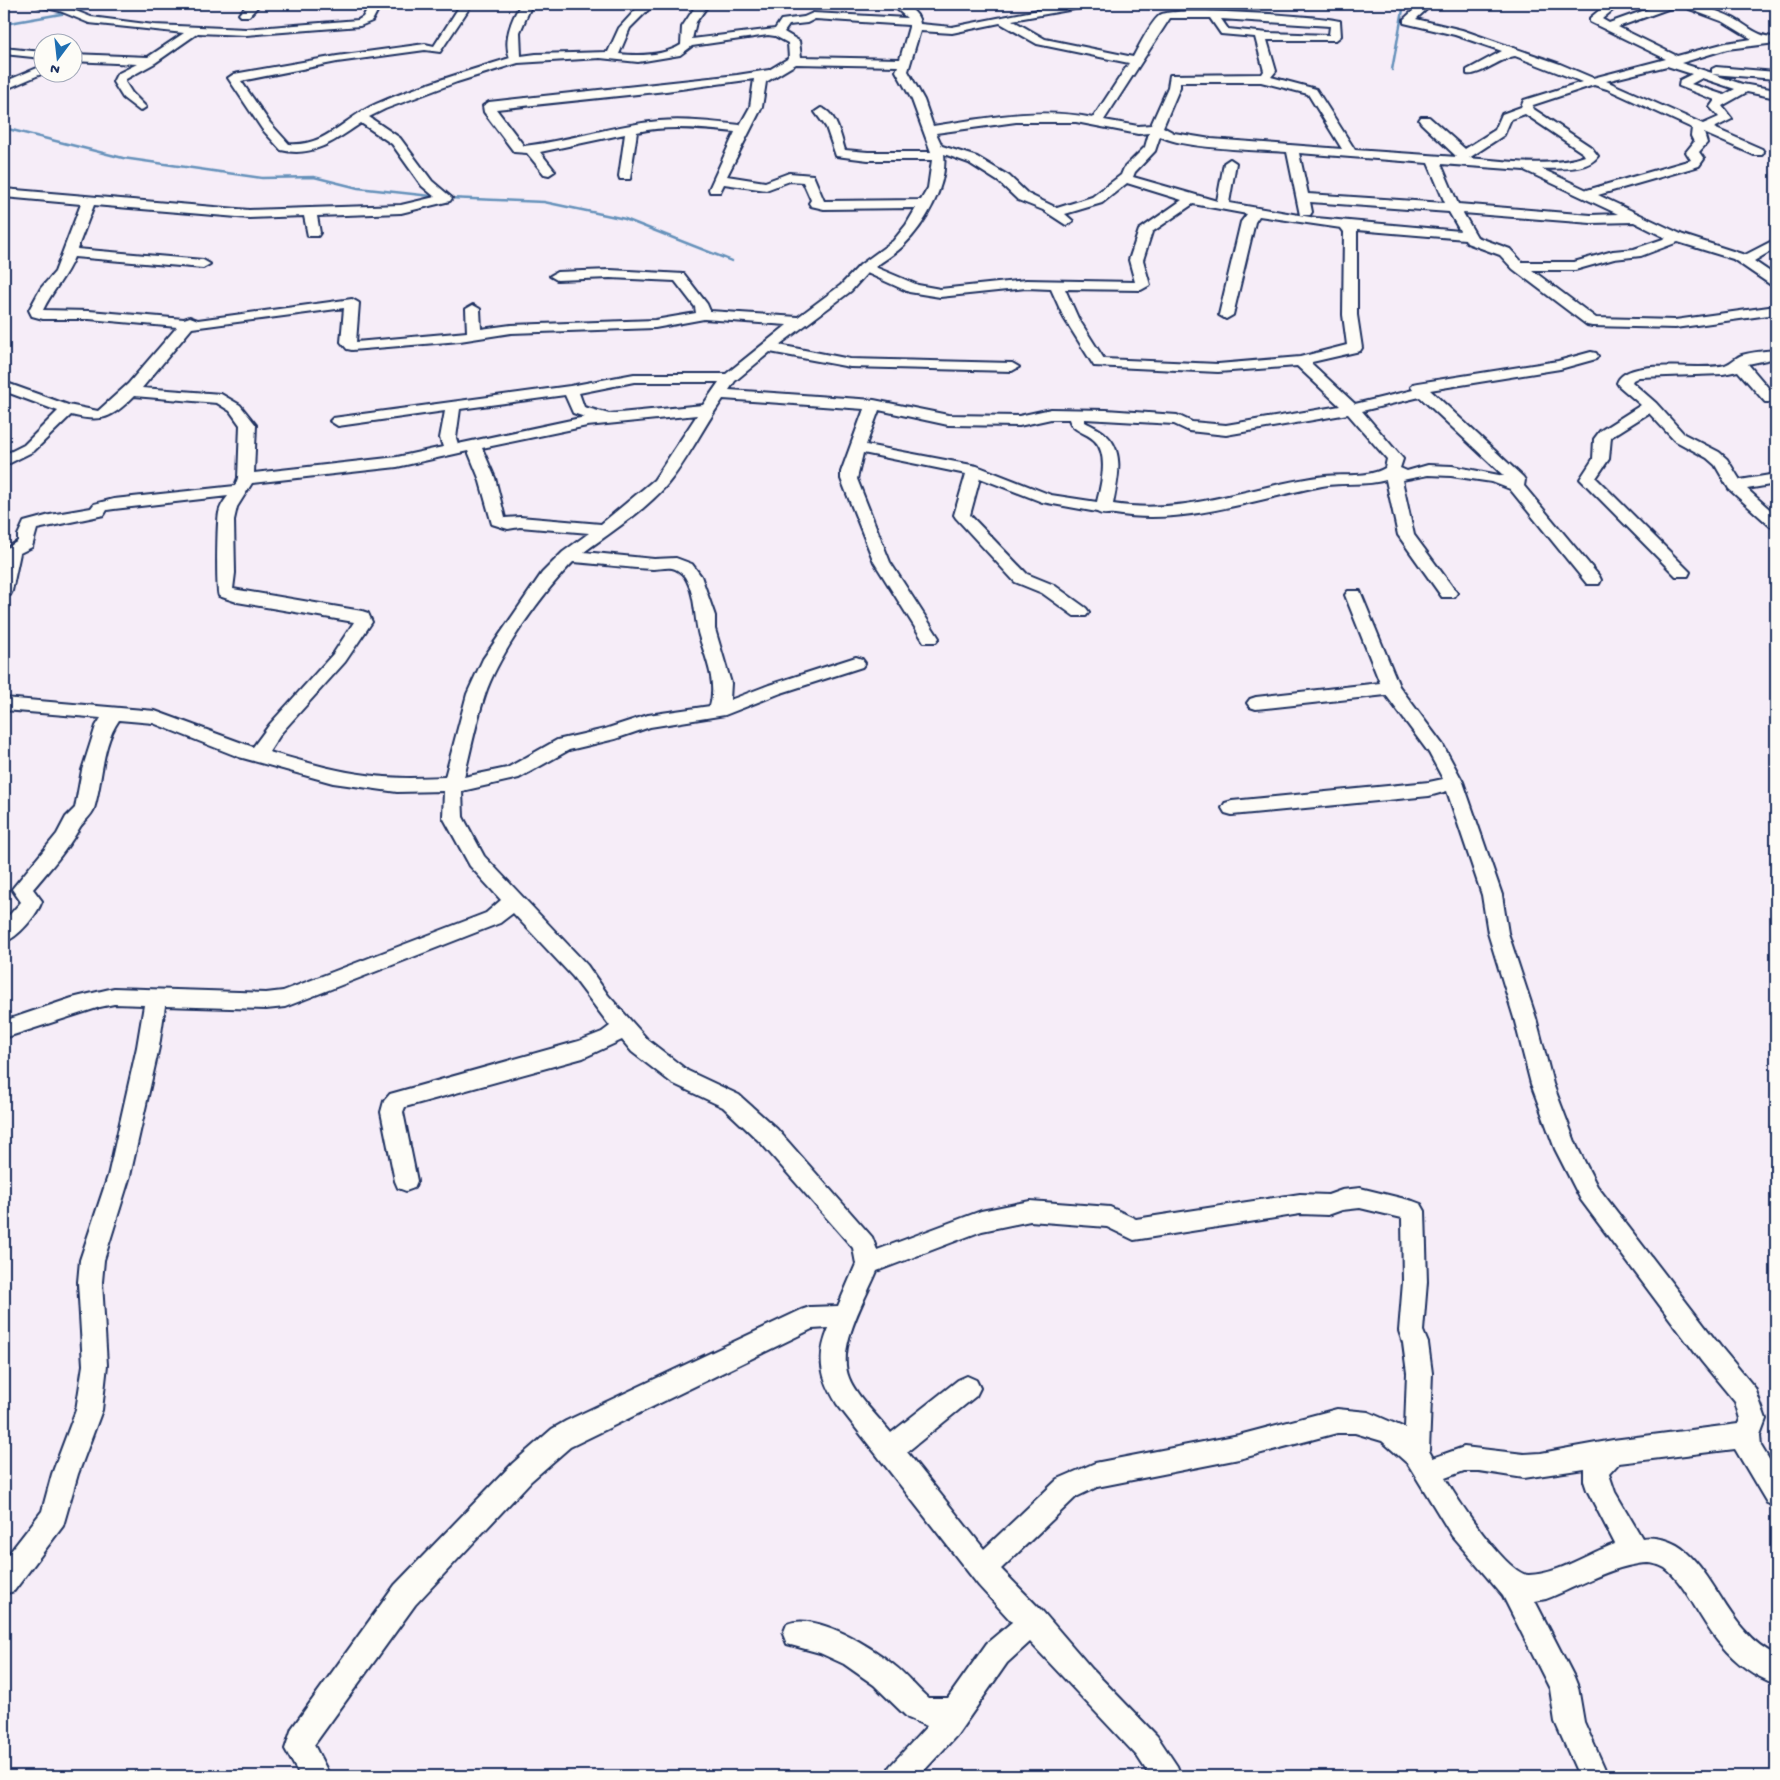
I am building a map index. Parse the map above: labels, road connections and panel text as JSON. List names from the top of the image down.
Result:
{
  "north": "bottom"
}
